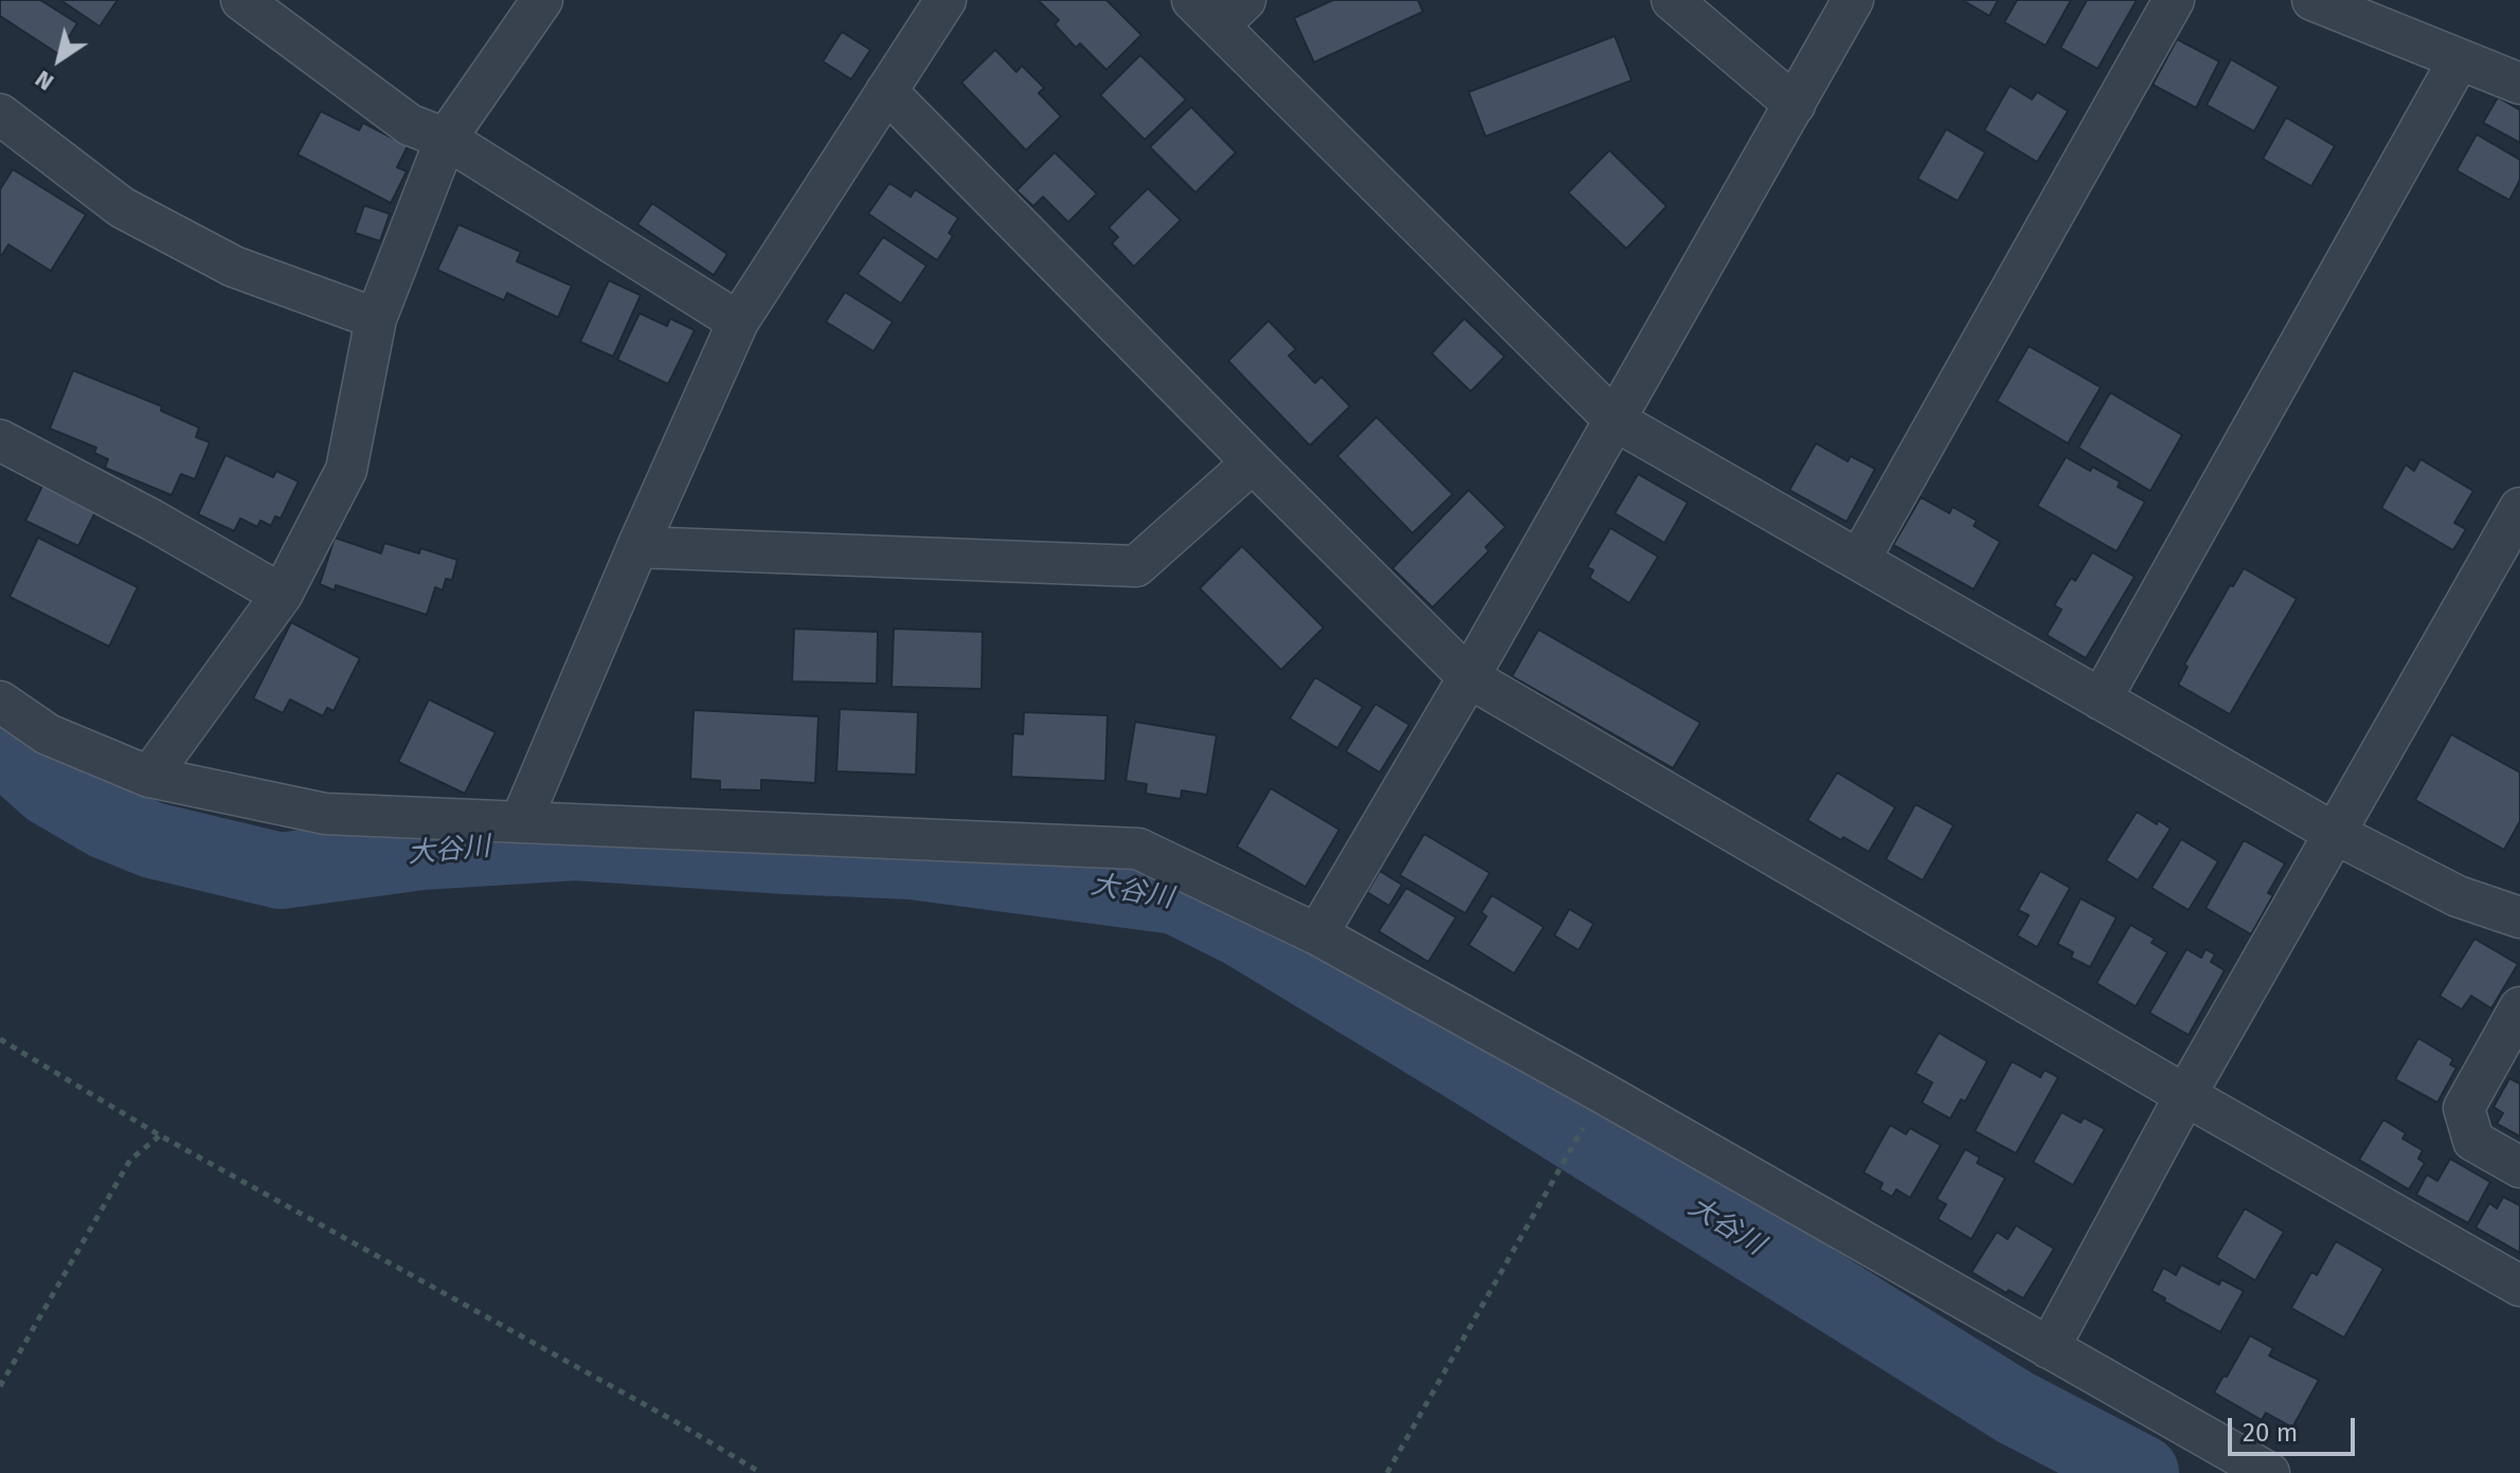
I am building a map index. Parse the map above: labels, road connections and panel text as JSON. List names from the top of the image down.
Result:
{
  "water": ["大谷川"],
  "scale_bar": "20 m",
  "north": "bottom left"
}
